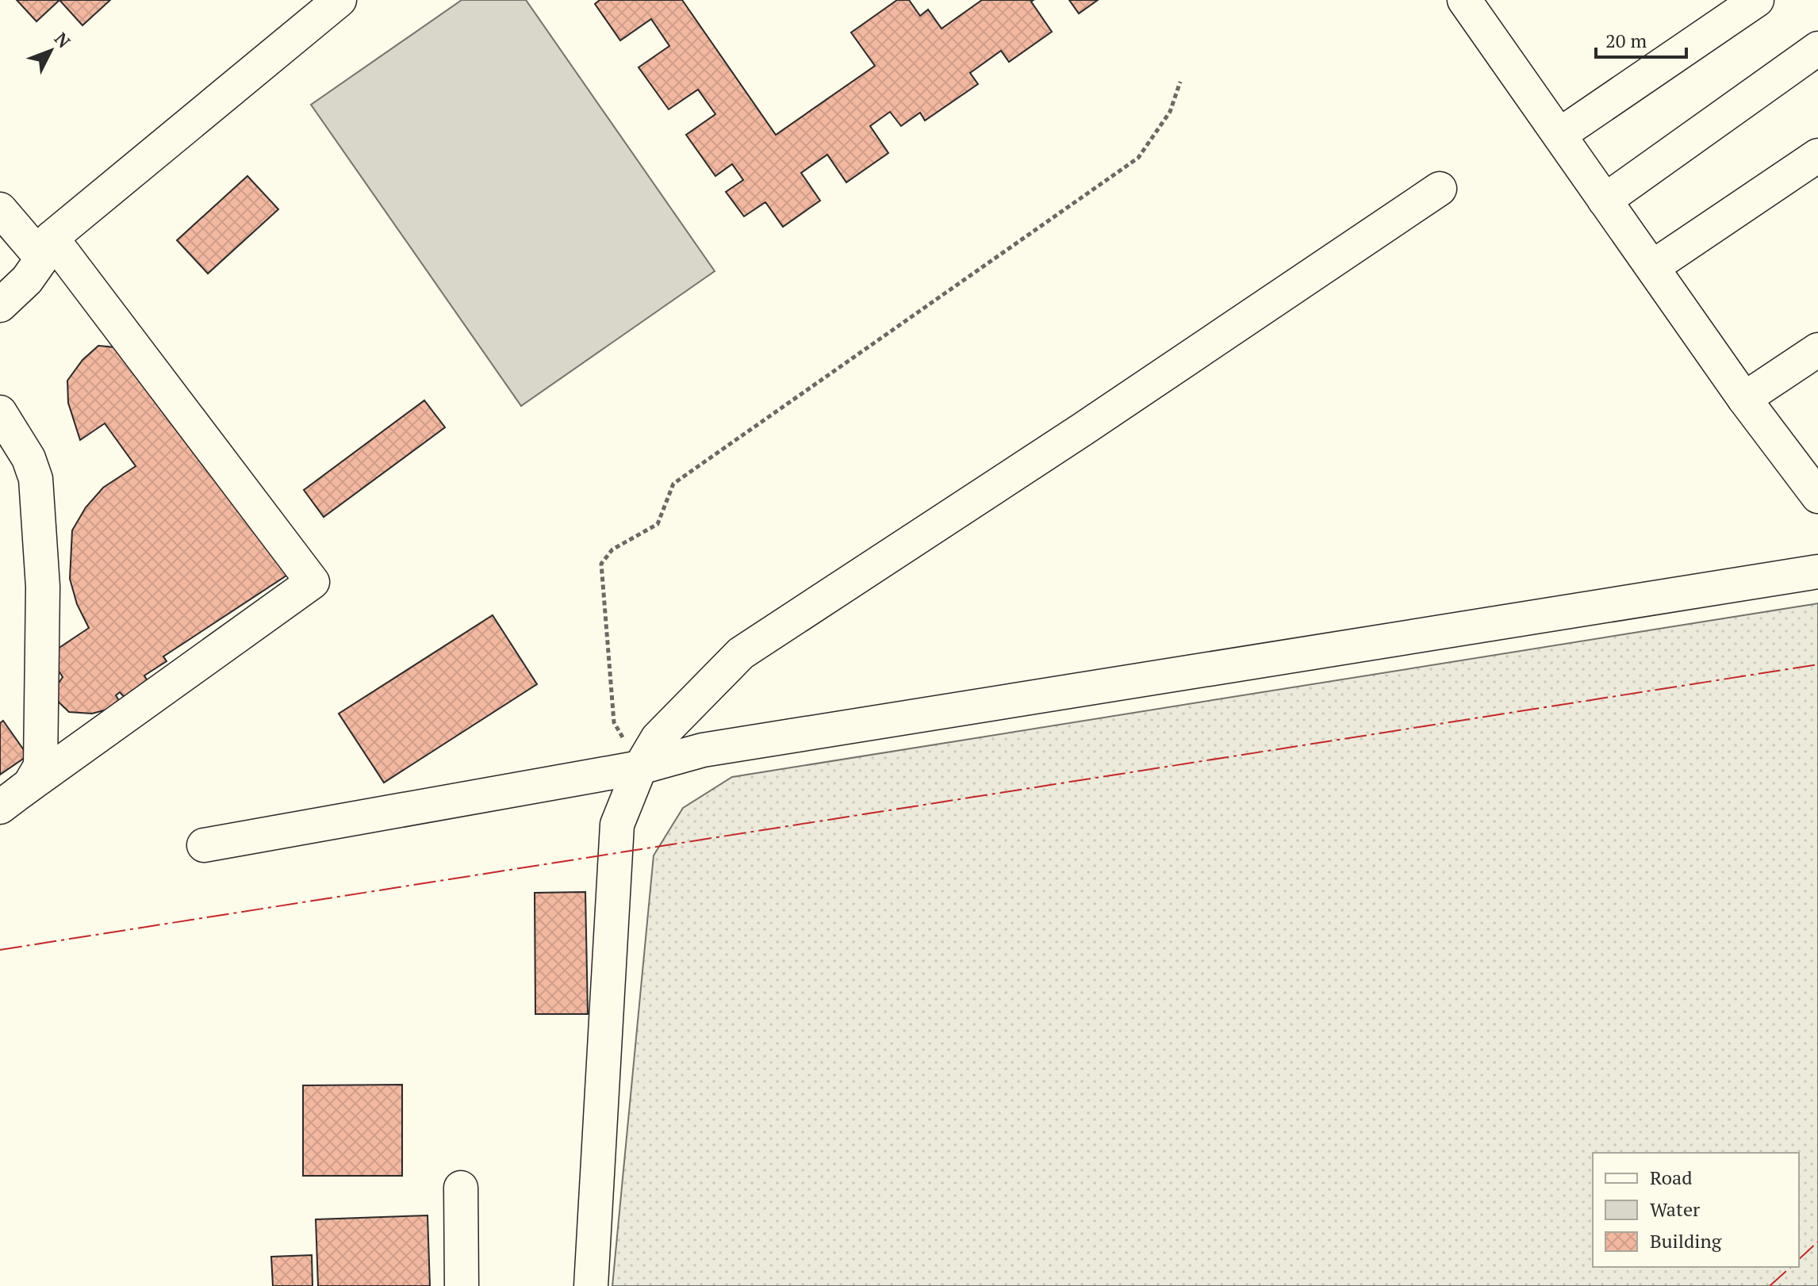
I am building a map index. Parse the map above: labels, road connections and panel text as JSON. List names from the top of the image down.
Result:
{
  "legend": ["Road", "Water", "Building"],
  "scale_bar": "20 m",
  "north": "top right"
}
